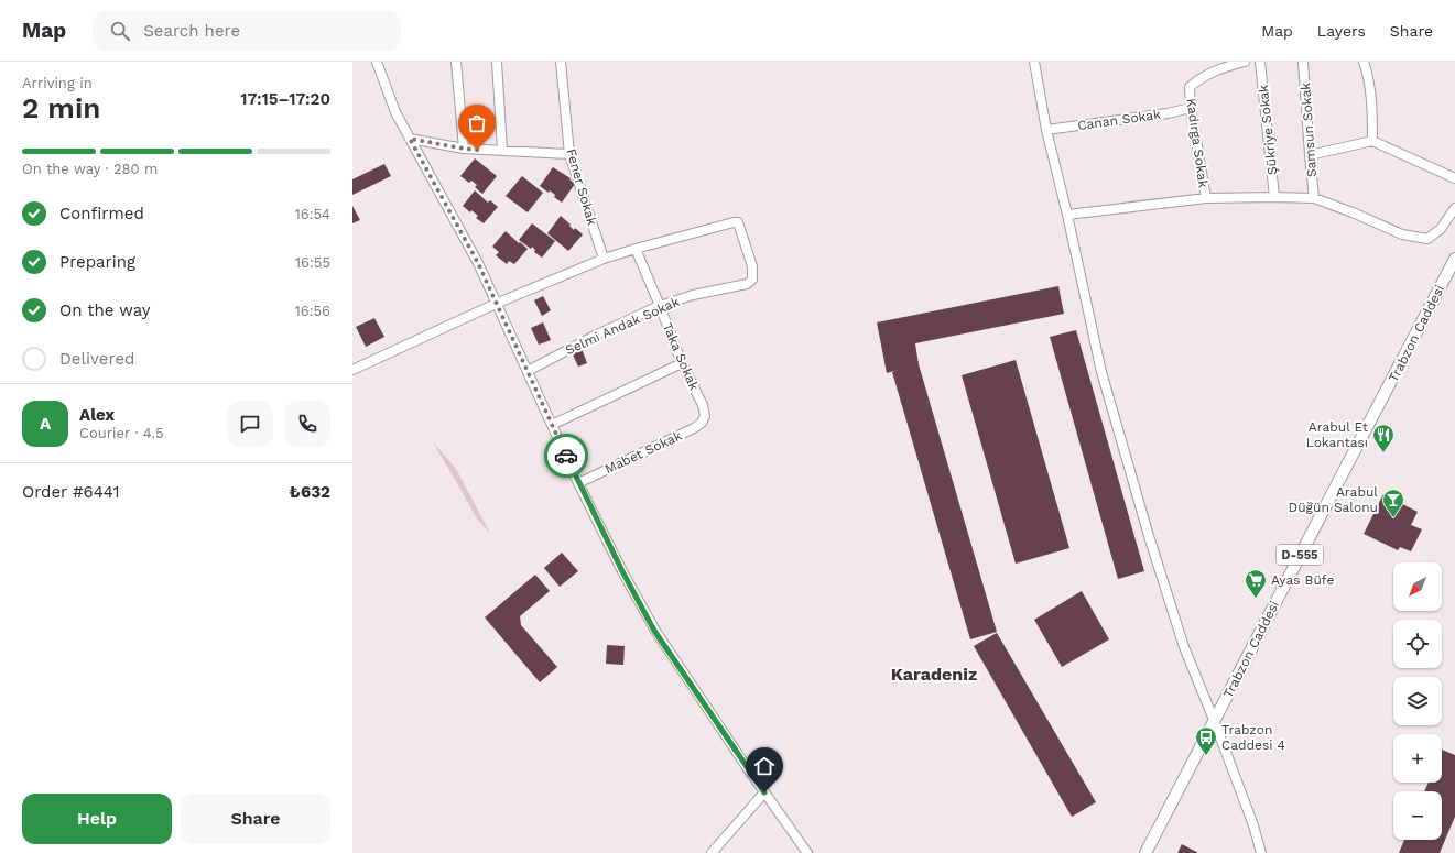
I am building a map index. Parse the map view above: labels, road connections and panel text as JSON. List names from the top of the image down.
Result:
{
  "streets": {
    "main road": ["Trabzon Caddesi", "D-555"],
    "street": [
      "Canan Sokak",
      "Şükriye Sokak",
      "Samsun Sokak",
      "Kadırga Sokak",
      "Fener Sokak",
      "Selmi Andak Sokak",
      "Taka Sokak",
      "Mabet Sokak"
    ]
  },
  "crossings": [
    ["Canan Sokak", "Kadırga Sokak"],
    ["Selmi Andak Sokak", "Taka Sokak"],
    ["Taka Sokak", "Mabet Sokak"]
  ],
  "districts": ["Karadeniz"],
  "places": {
    "restaurant": ["Arabul Et Lokantası"],
    "bar": ["Arabul Düğün Salonu"],
    "supermarket": ["Ayas Büfe"],
    "bus stop": ["Trabzon Caddesi 4"]
  },
  "north": "bottom left",
  "page": {
    "header": "Map",
    "search": "Search here",
    "nav": ["Map", "Layers", "Share"],
    "heading": ["2 min", "Arriving in", "17:15–17:20"],
    "panel": [
      "Alex",
      "Courier · 4.5",
      "Order #6441",
      "₺632"
    ],
    "bar": "On the way · 280 m",
    "list": [
      ["Confirmed", "16:54"],
      ["Preparing", "16:55"],
      ["On the way", "16:56"],
      "Delivered"
    ],
    "round": "A",
    "map_buttons": ["+", "−"],
    "buttons": ["Help", "Share"]
  }
}
